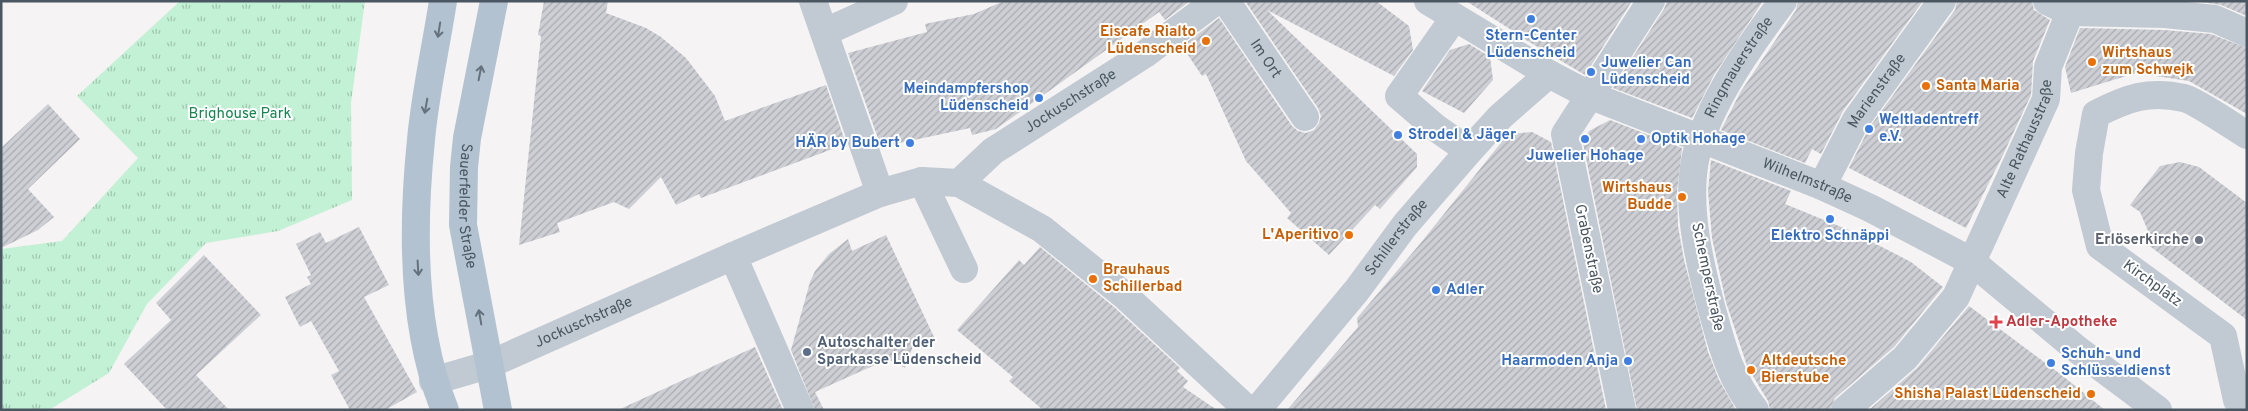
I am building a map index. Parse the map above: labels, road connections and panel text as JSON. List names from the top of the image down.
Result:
{
  "streets": {
    "main road": ["Sauerfelder Straße"],
    "street": [
      "Im Ort",
      "Ringmauerstraße",
      "Marienstraße",
      "Jockuschstraße",
      "Alte Rathausstraße",
      "Wilhelmstraße",
      "Schillerstraße",
      "Grabenstraße",
      "Schemperstraße",
      "Kirchplatz"
    ]
  },
  "crossings": [
    ["Im Ort", "Jockuschstraße"],
    ["Ringmauerstraße", "Wilhelmstraße"],
    ["Ringmauerstraße", "Schemperstraße"],
    ["Marienstraße", "Wilhelmstraße"],
    ["Jockuschstraße", "Sauerfelder Straße"],
    ["Alte Rathausstraße", "Wilhelmstraße"],
    ["Wilhelmstraße", "Schillerstraße"],
    ["Wilhelmstraße", "Grabenstraße"],
    ["Wilhelmstraße", "Schemperstraße"]
  ],
  "parks": ["Brighouse Park"],
  "places": {
    "other": [
      "Stern-Center Lüdenscheid",
      "Eiscafe Rialto Lüdenscheid",
      "Wirtshaus zum Schwejk",
      "Juwelier Can Lüdenscheid",
      "Santa Maria",
      "Meindampfershop Lüdenscheid",
      "Weltladentreff e.V.",
      "Strodel & Jäger",
      "Juwelier Hohage",
      "Optik Hohage",
      "HÄR by Bubert",
      "Wirtshaus Budde",
      "Elektro Schnäppi",
      "L'Aperitivo",
      "Erlöserkirche",
      "Brauhaus Schillerbad",
      "Adler",
      "Autoschalter der Sparkasse Lüdenscheid",
      "Haarmoden Anja",
      "Schuh- und Schlüsseldienst",
      "Altdeutsche Bierstube",
      "Shisha Palast Lüdenscheid"
    ],
    "health": ["Adler-Apotheke"]
  }
}
